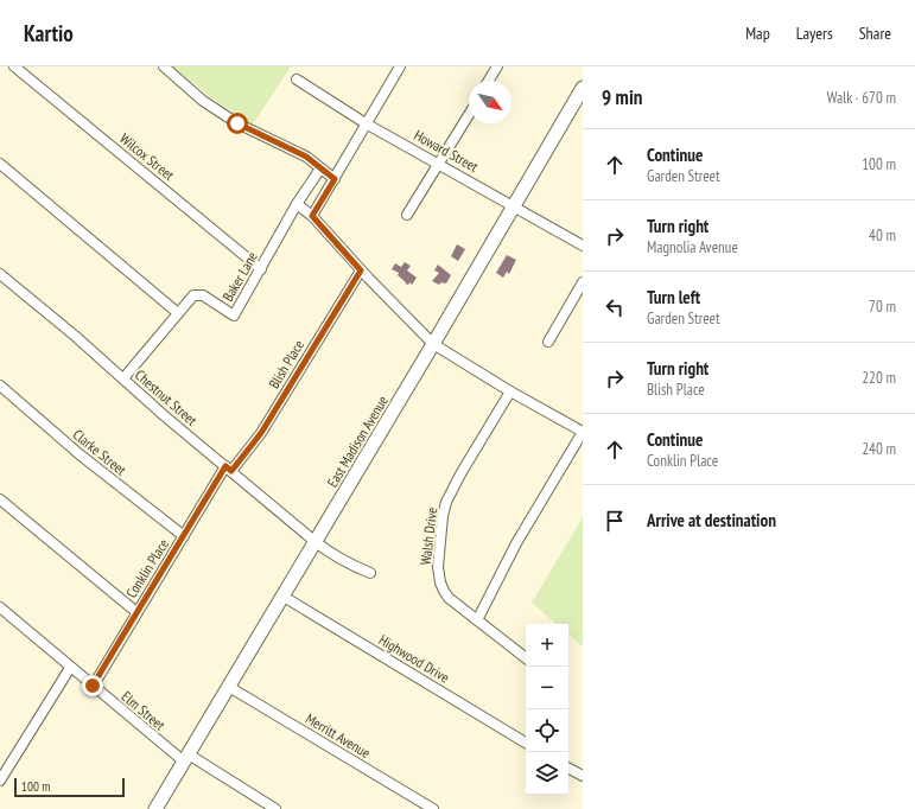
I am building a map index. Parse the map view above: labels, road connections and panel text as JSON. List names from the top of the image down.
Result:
{
  "streets": {
    "main road": ["East Madison Avenue"],
    "street": [
      "Howard Street",
      "Wilcox Street",
      "Baker Lane",
      "Blish Place",
      "Chestnut Street",
      "Clarke Street",
      "Walsh Drive",
      "Conklin Place",
      "Highwood Drive",
      "Elm Street",
      "Merritt Avenue"
    ]
  },
  "crossings": [
    ["Howard Street", "East Madison Avenue"],
    ["Wilcox Street", "Baker Lane"],
    ["Baker Lane", "Chestnut Street"],
    ["Blish Place", "Chestnut Street"],
    ["Blish Place", "Conklin Place"],
    ["Chestnut Street", "East Madison Avenue"],
    ["Chestnut Street", "Conklin Place"],
    ["East Madison Avenue", "Highwood Drive"],
    ["East Madison Avenue", "Elm Street"],
    ["East Madison Avenue", "Merritt Avenue"],
    ["Clarke Street", "Conklin Place"],
    ["Conklin Place", "Elm Street"]
  ],
  "scale_bar": "100 m",
  "north": "bottom right",
  "page": {
    "header": "Kartio",
    "nav": ["Map", "Layers", "Share"],
    "heading": ["9 min", "Walk · 670 m"],
    "list": [
      ["Continue", "Garden Street", "100 m"],
      ["Turn right", "Magnolia Avenue", "40 m"],
      ["Turn left", "Garden Street", "70 m"],
      ["Turn right", "Blish Place", "220 m"],
      ["Continue", "Conklin Place", "240 m"],
      "Arrive at destination"
    ],
    "map_buttons": ["+", "−"],
    "scale": "100 m"
  }
}
